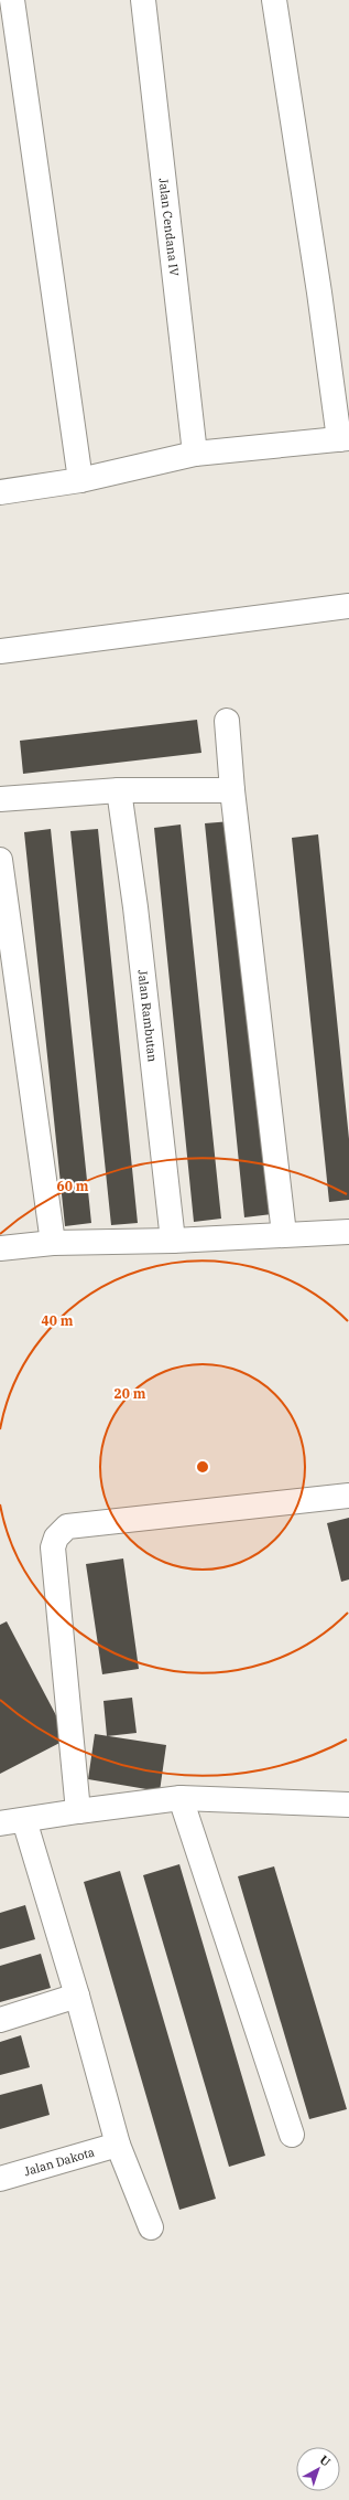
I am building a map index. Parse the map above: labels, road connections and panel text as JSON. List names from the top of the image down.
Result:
{
  "streets": {
    "street": ["Jalan Cendana IV", "Jalan Rambutan", "Jalan Dakota"]
  },
  "north": "top right",
  "rings": ["60 m", "40 m", "20 m"]
}
